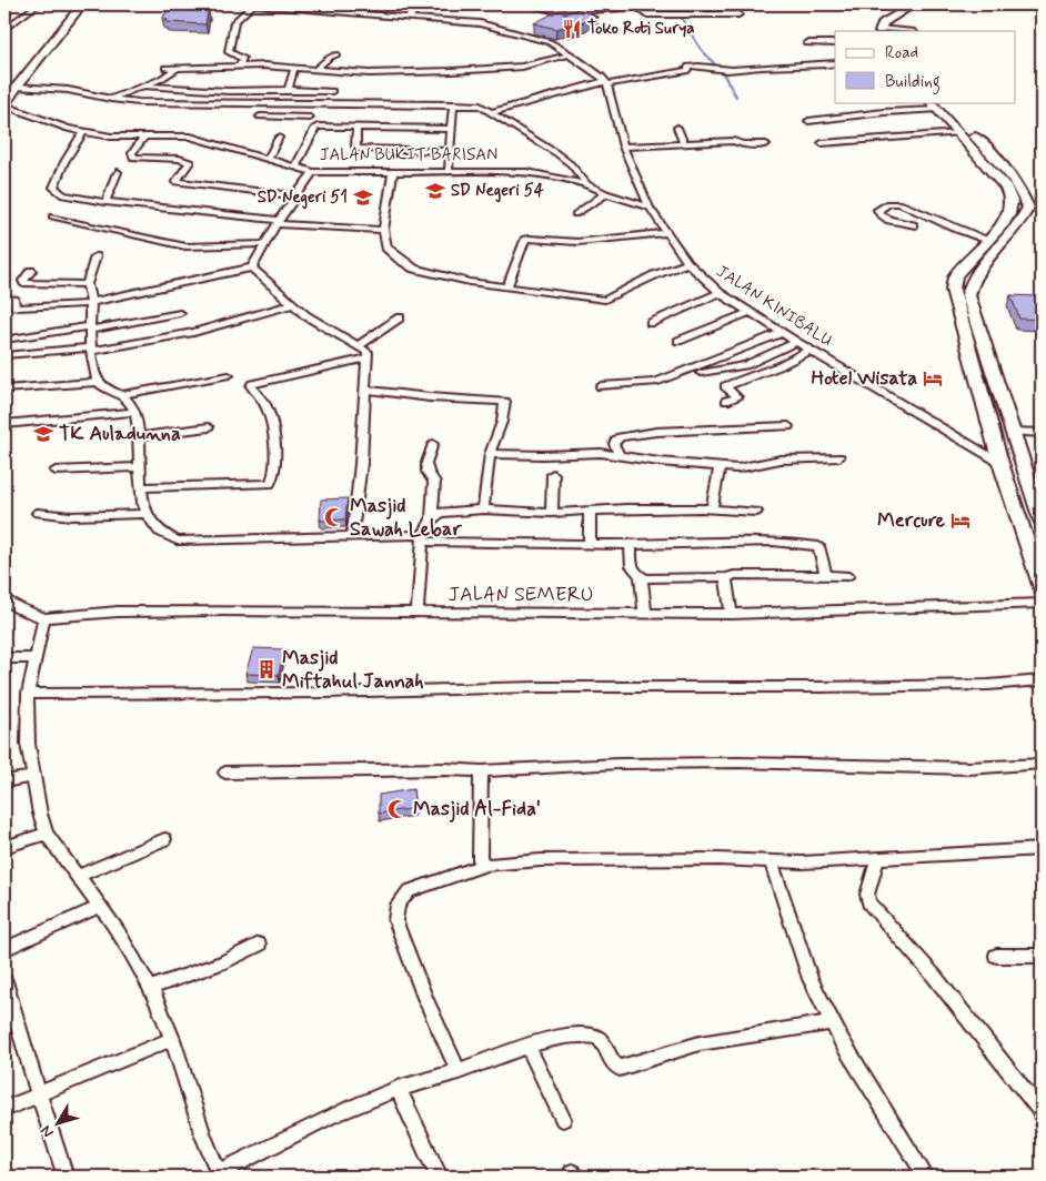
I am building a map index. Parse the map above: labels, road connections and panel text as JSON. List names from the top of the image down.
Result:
{
  "streets": {
    "street": ["JALAN BUKIT BARISAN", "JALAN KINIBALU", "JALAN SEMERU"]
  },
  "crossings": [
    ["JALAN BUKIT BARISAN", "JALAN KINIBALU"]
  ],
  "places": {
    "restaurant": ["Toko Roti Surya"],
    "school or university": ["SD Negeri 54", "SD Negeri 51", "TK Auladunna"],
    "hotel": ["Hotel Wisata", "Mercure"],
    "mosque": ["Masjid Sawah Lebar", "Masjid Al-Fida'"],
    "building": ["Masjid Miftahul Jannah"]
  },
  "legend": ["Road", "Building"],
  "north": "bottom left"
}
